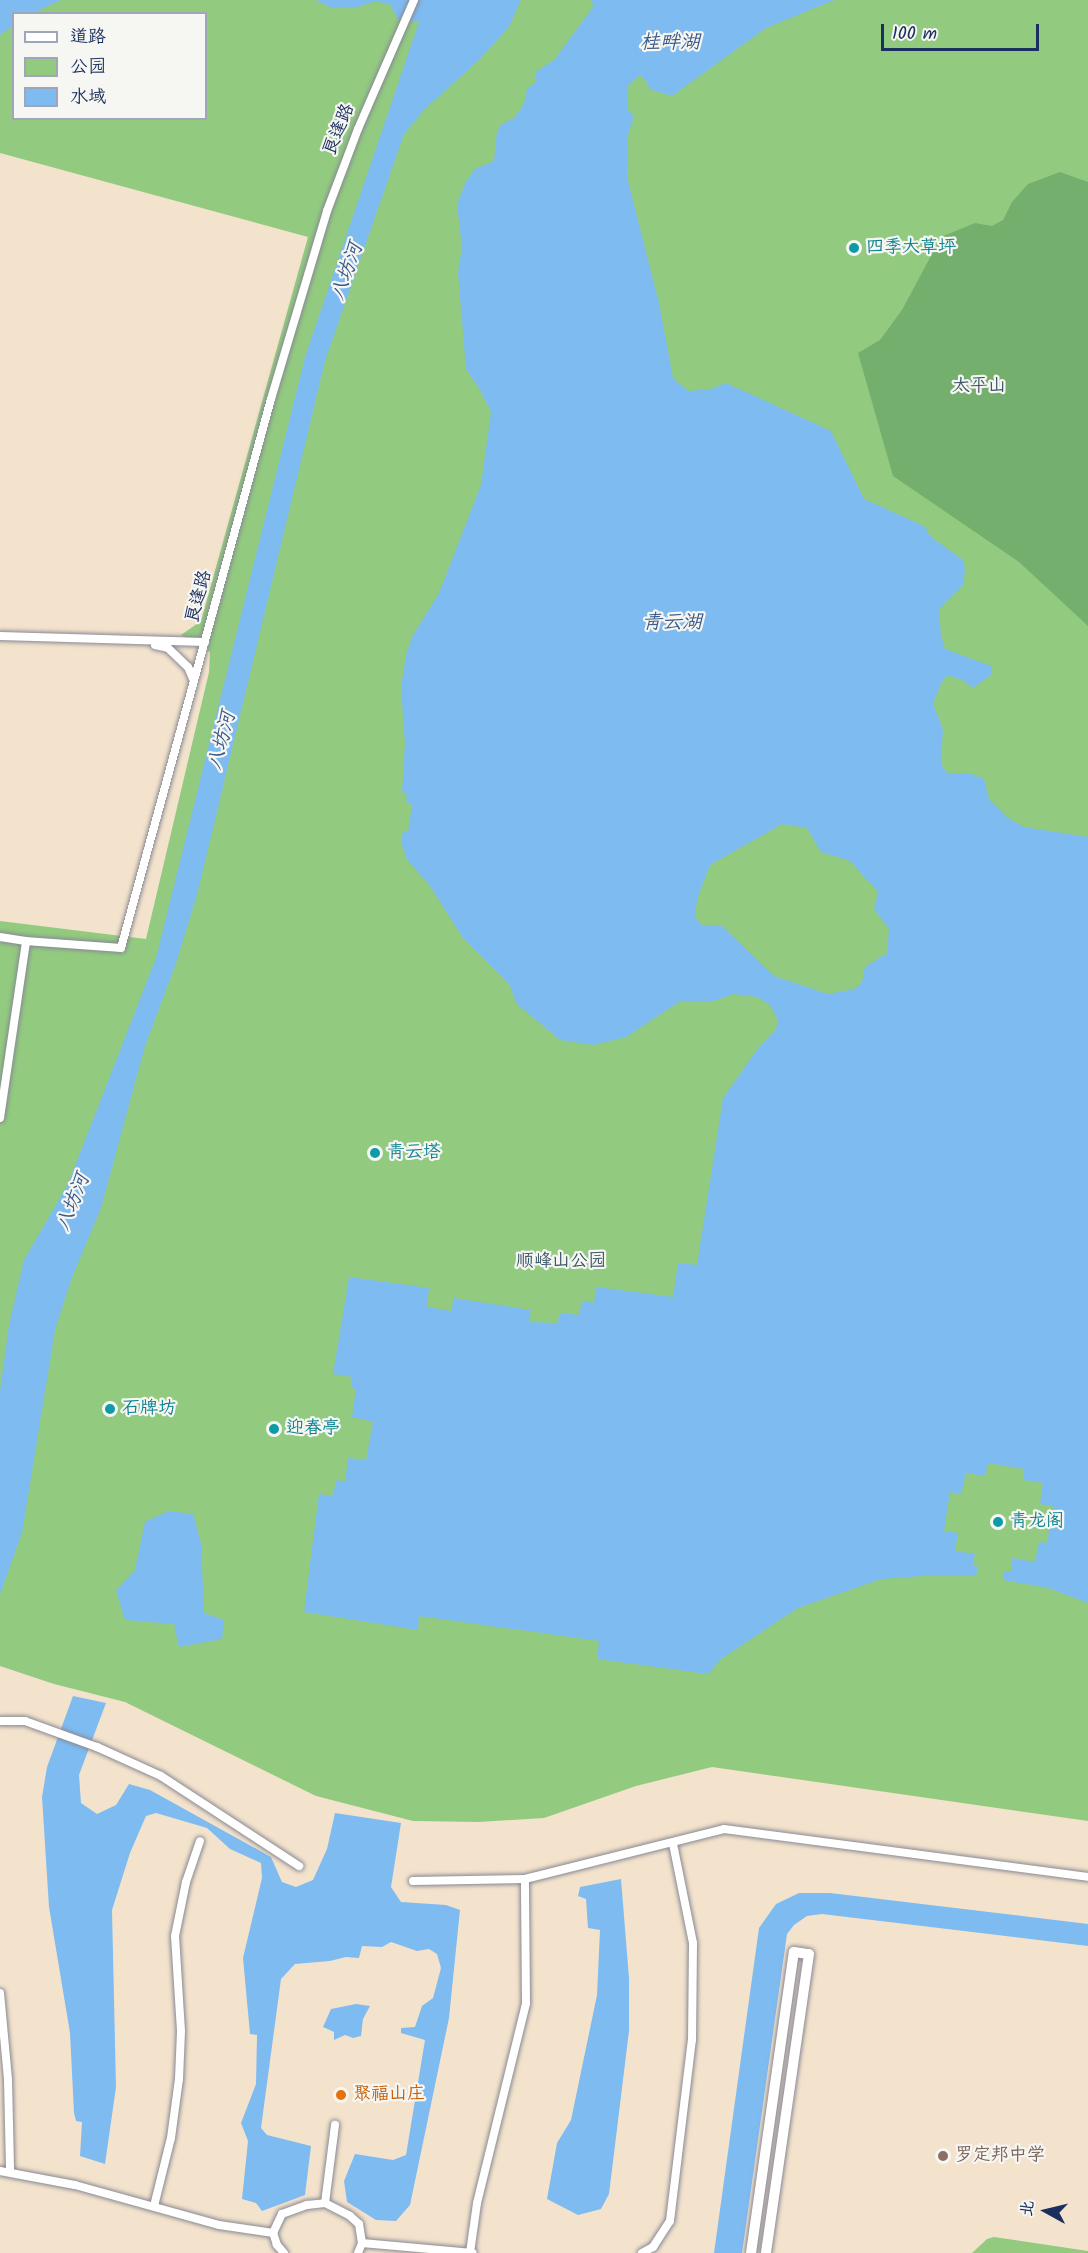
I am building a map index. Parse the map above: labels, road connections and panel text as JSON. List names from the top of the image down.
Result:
{
  "streets": {
    "street": ["良逢路"]
  },
  "water": ["桂畔湖", "八坊河", "青云湖"],
  "parks": ["太平山", "顺峰山公园"],
  "places": [
    "四季大草坪",
    "青云塔",
    "石牌坊",
    "迎春亭",
    "青龙阁",
    "聚福山庄",
    "罗定邦中学"
  ],
  "legend": ["道路", "公园", "水域"],
  "scale_bar": "100 m",
  "north": "left"
}
